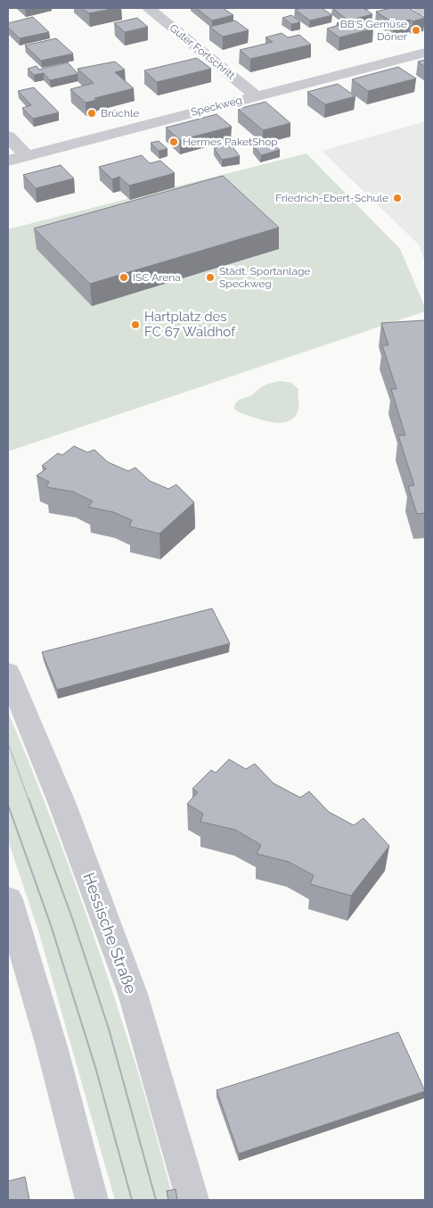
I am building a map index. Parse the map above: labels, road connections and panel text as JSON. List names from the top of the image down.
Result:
{
  "streets": {
    "street": ["Guter Fortschritt", "Speckweg", "Hessische Straße"]
  },
  "crossings": [
    ["Guter Fortschritt", "Speckweg"]
  ],
  "places": [
    "BB'S Gemüse Döner",
    "Brüchle",
    "Hermes PaketShop",
    "Friedrich-Ebert-Schule",
    "ISC Arena",
    "Städt. Sportanlage Speckweg",
    "Hartplatz des FC 67 Waldhof"
  ]
}
